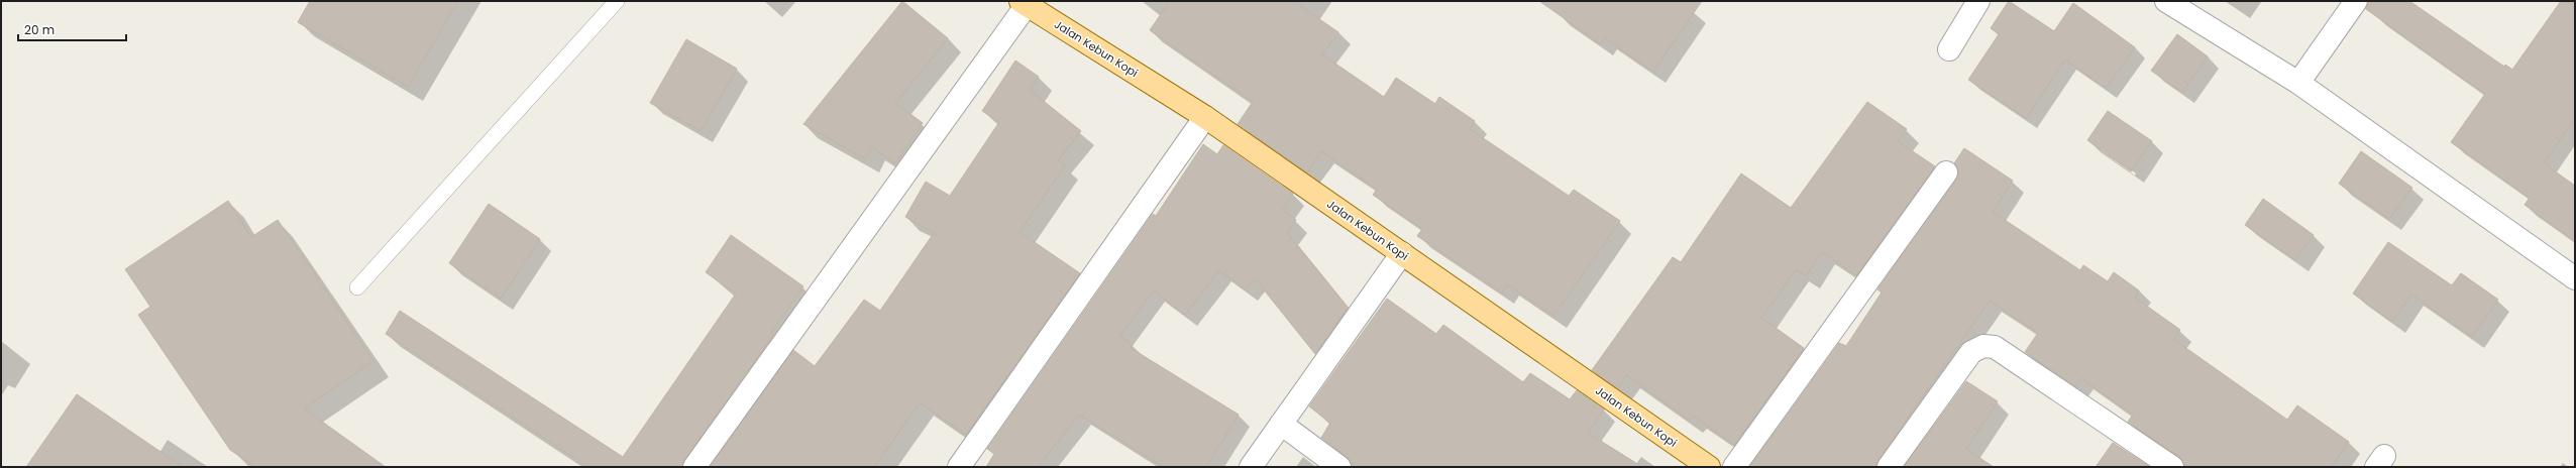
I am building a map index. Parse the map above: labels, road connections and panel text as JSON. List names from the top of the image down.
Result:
{
  "streets": {
    "main road": ["Jalan Kebun Kopi"]
  },
  "scale_bar": "20 m"
}
